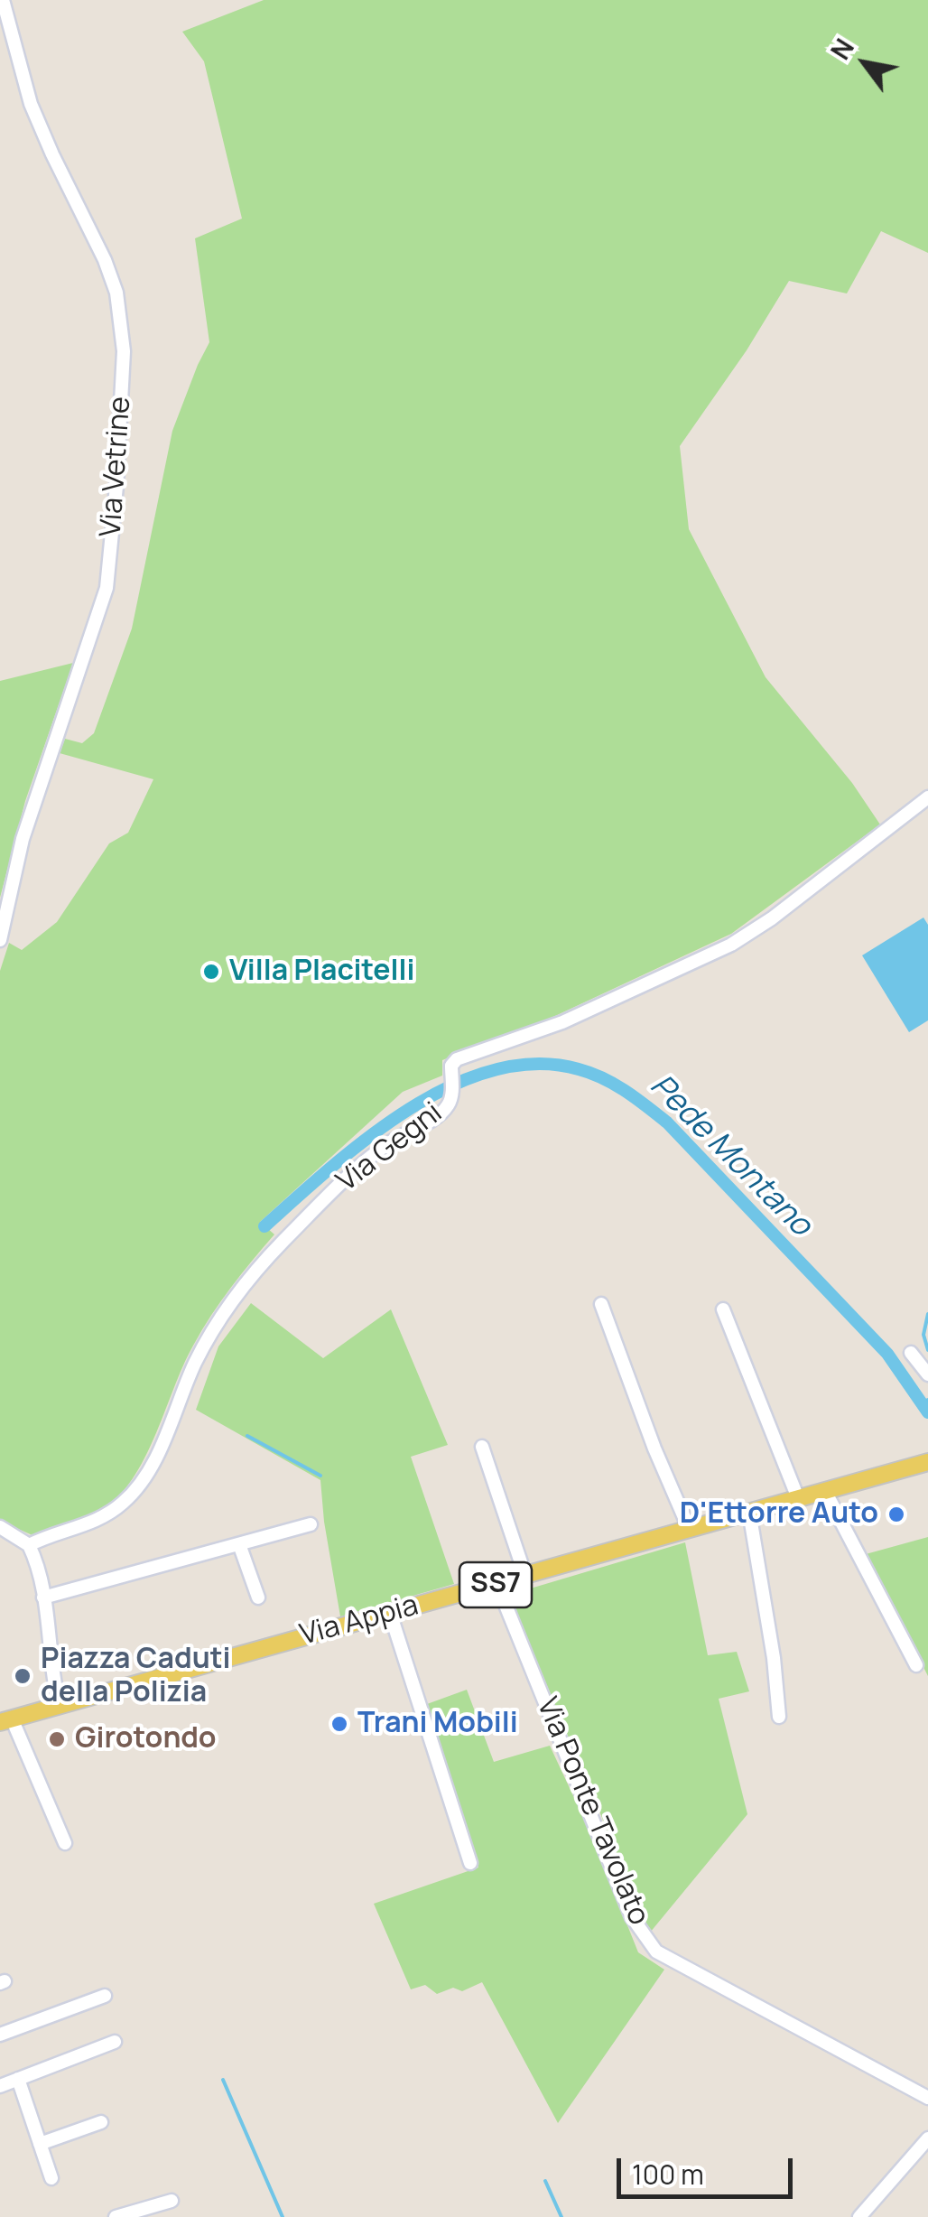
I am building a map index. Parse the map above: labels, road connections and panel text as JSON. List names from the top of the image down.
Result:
{
  "streets": {
    "main road": ["SS7", "Via Appia"],
    "street": ["Via Vetrine", "Via Gegni", "Via Ponte Tavolato"]
  },
  "crossings": [
    ["Via Appia", "Via Ponte Tavolato"]
  ],
  "water": ["Pede Montano"],
  "places": [
    "Villa Placitelli",
    "D'Ettorre Auto",
    "Piazza Caduti della Polizia",
    "Trani Mobili",
    "Girotondo"
  ],
  "scale_bar": "100 m",
  "north": "top left"
}
